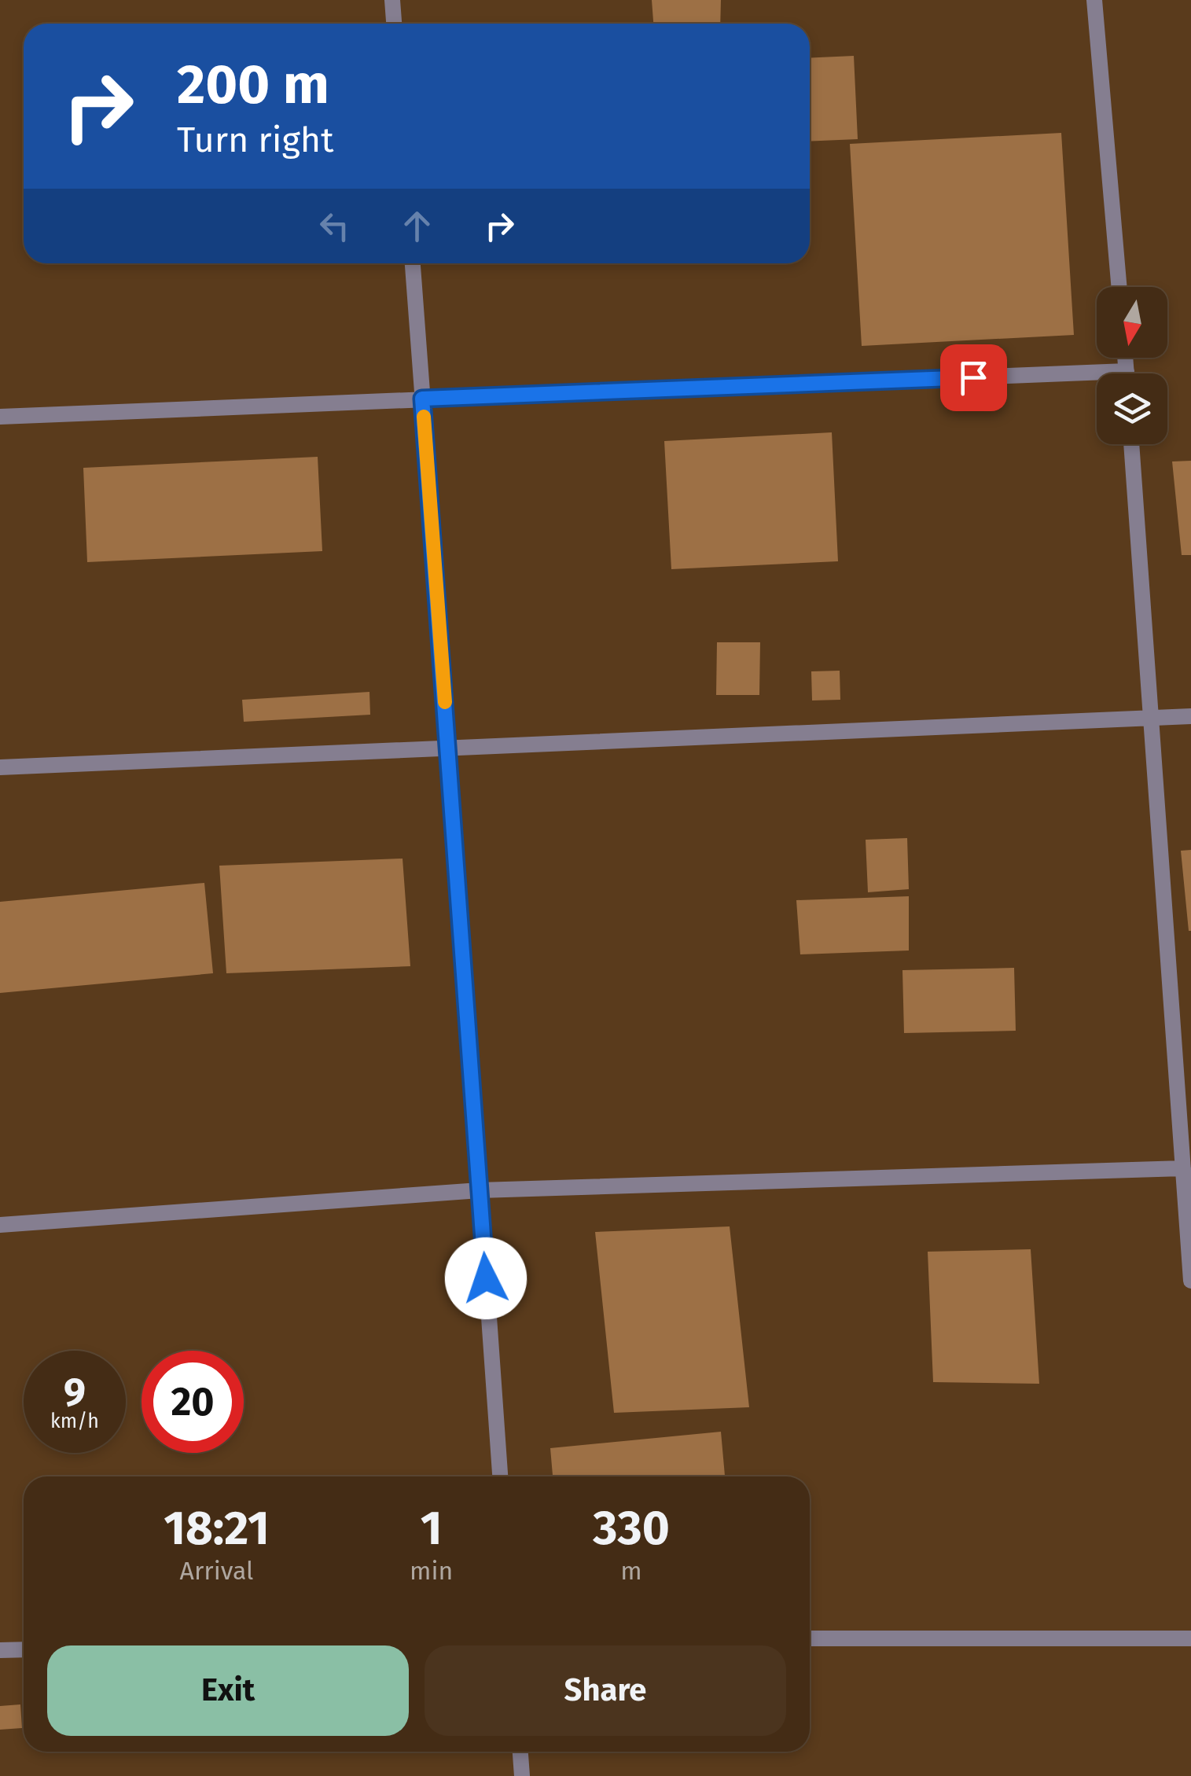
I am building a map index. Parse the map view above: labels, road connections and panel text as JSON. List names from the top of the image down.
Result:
{
  "north": "bottom",
  "page": {
    "turn": ["200 m", "Turn right"],
    "speed": "9 km/h",
    "limit": "20",
    "eta": [
      "18:21",
      "Arrival",
      "1",
      "min",
      "330",
      "m"
    ],
    "buttons": ["Exit", "Share"]
  }
}
